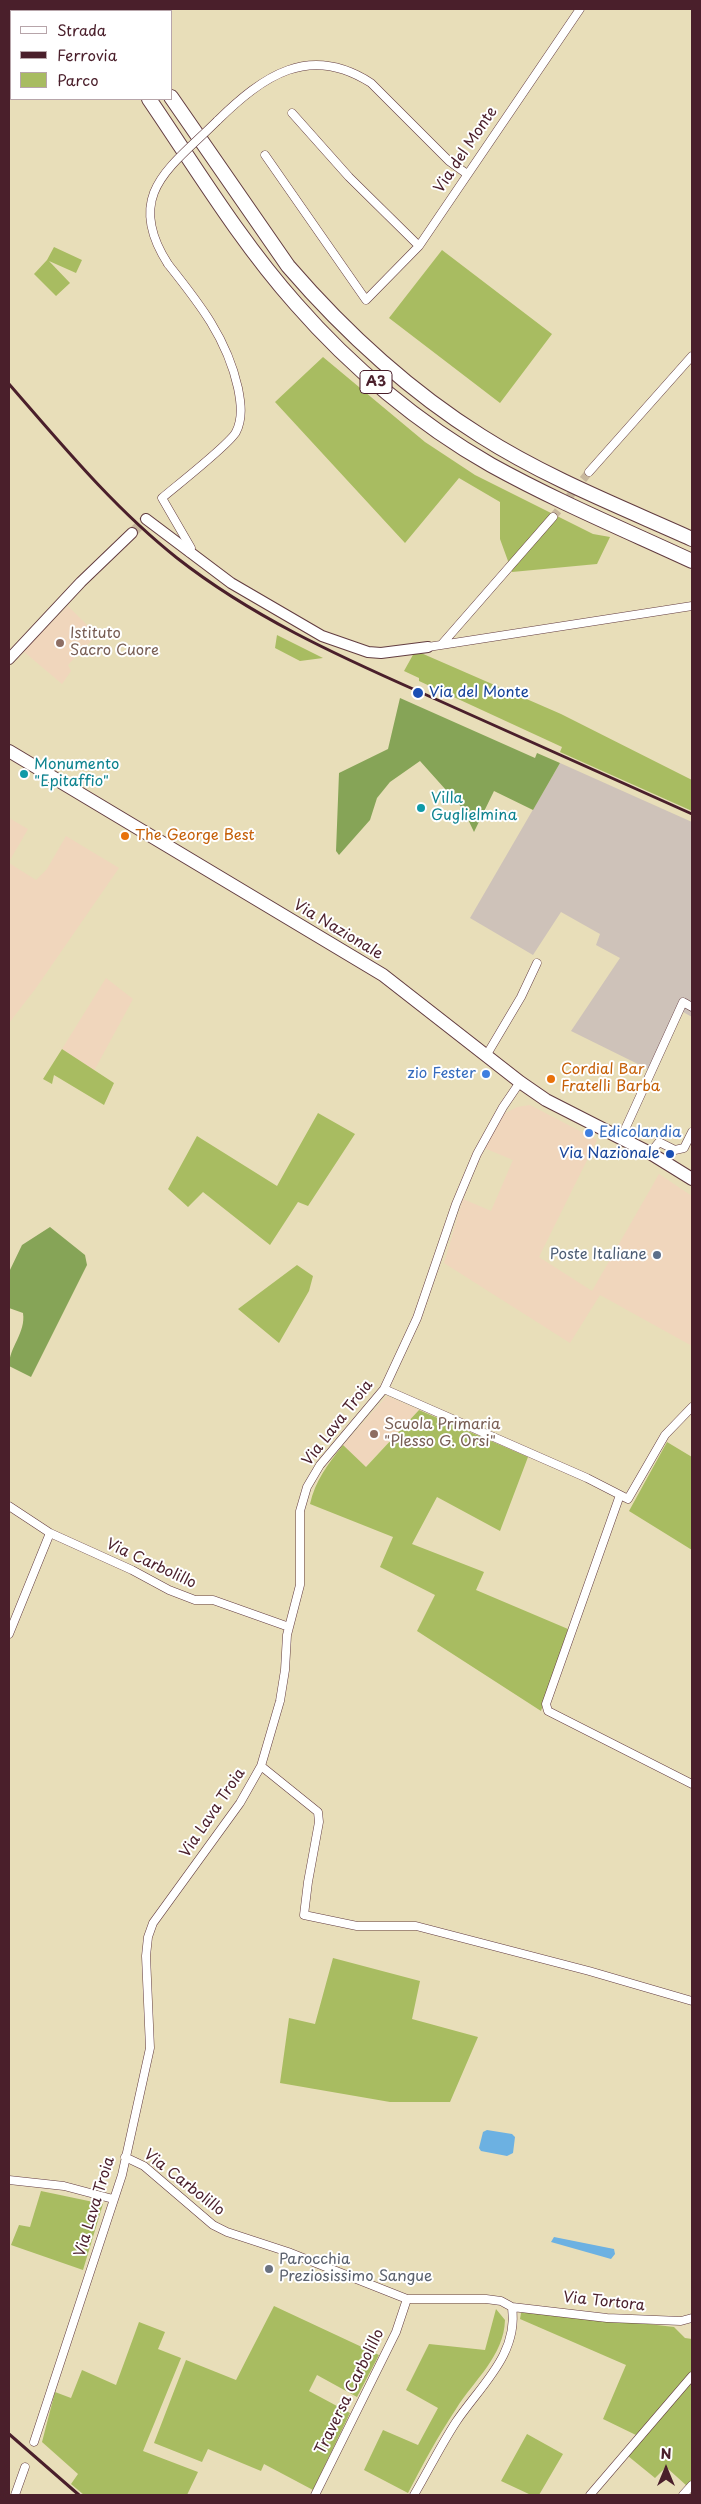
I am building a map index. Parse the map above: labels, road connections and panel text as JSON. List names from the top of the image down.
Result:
{
  "streets": {
    "highway": ["A3"],
    "main road": ["Via Nazionale"],
    "street": [
      "Via del Monte",
      "Via Lava Troia",
      "Via Carbolillo",
      "Via Tortora",
      "Traversa Carbolillo"
    ]
  },
  "crossings": [
    ["Via Nazionale", "Via Lava Troia"],
    ["Via Lava Troia", "Via Carbolillo"],
    ["Via Carbolillo", "Via Tortora"],
    ["Via Carbolillo", "Traversa Carbolillo"]
  ],
  "places": [
    "Istituto Sacro Cuore",
    "Via del Monte",
    "Monumento \"Epitaffio\"",
    "Villa Guglielmina",
    "The George Best",
    "zio Fester",
    "Cordial Bar Fratelli Barba",
    "Edicolandia",
    "Via Nazionale",
    "Poste Italiane",
    "Scuola Primaria \"Plesso G. Orsi\"",
    "Parocchia Preziosissimo Sangue"
  ],
  "legend": ["Strada", "Ferrovia", "Parco"],
  "north": "top"
}
